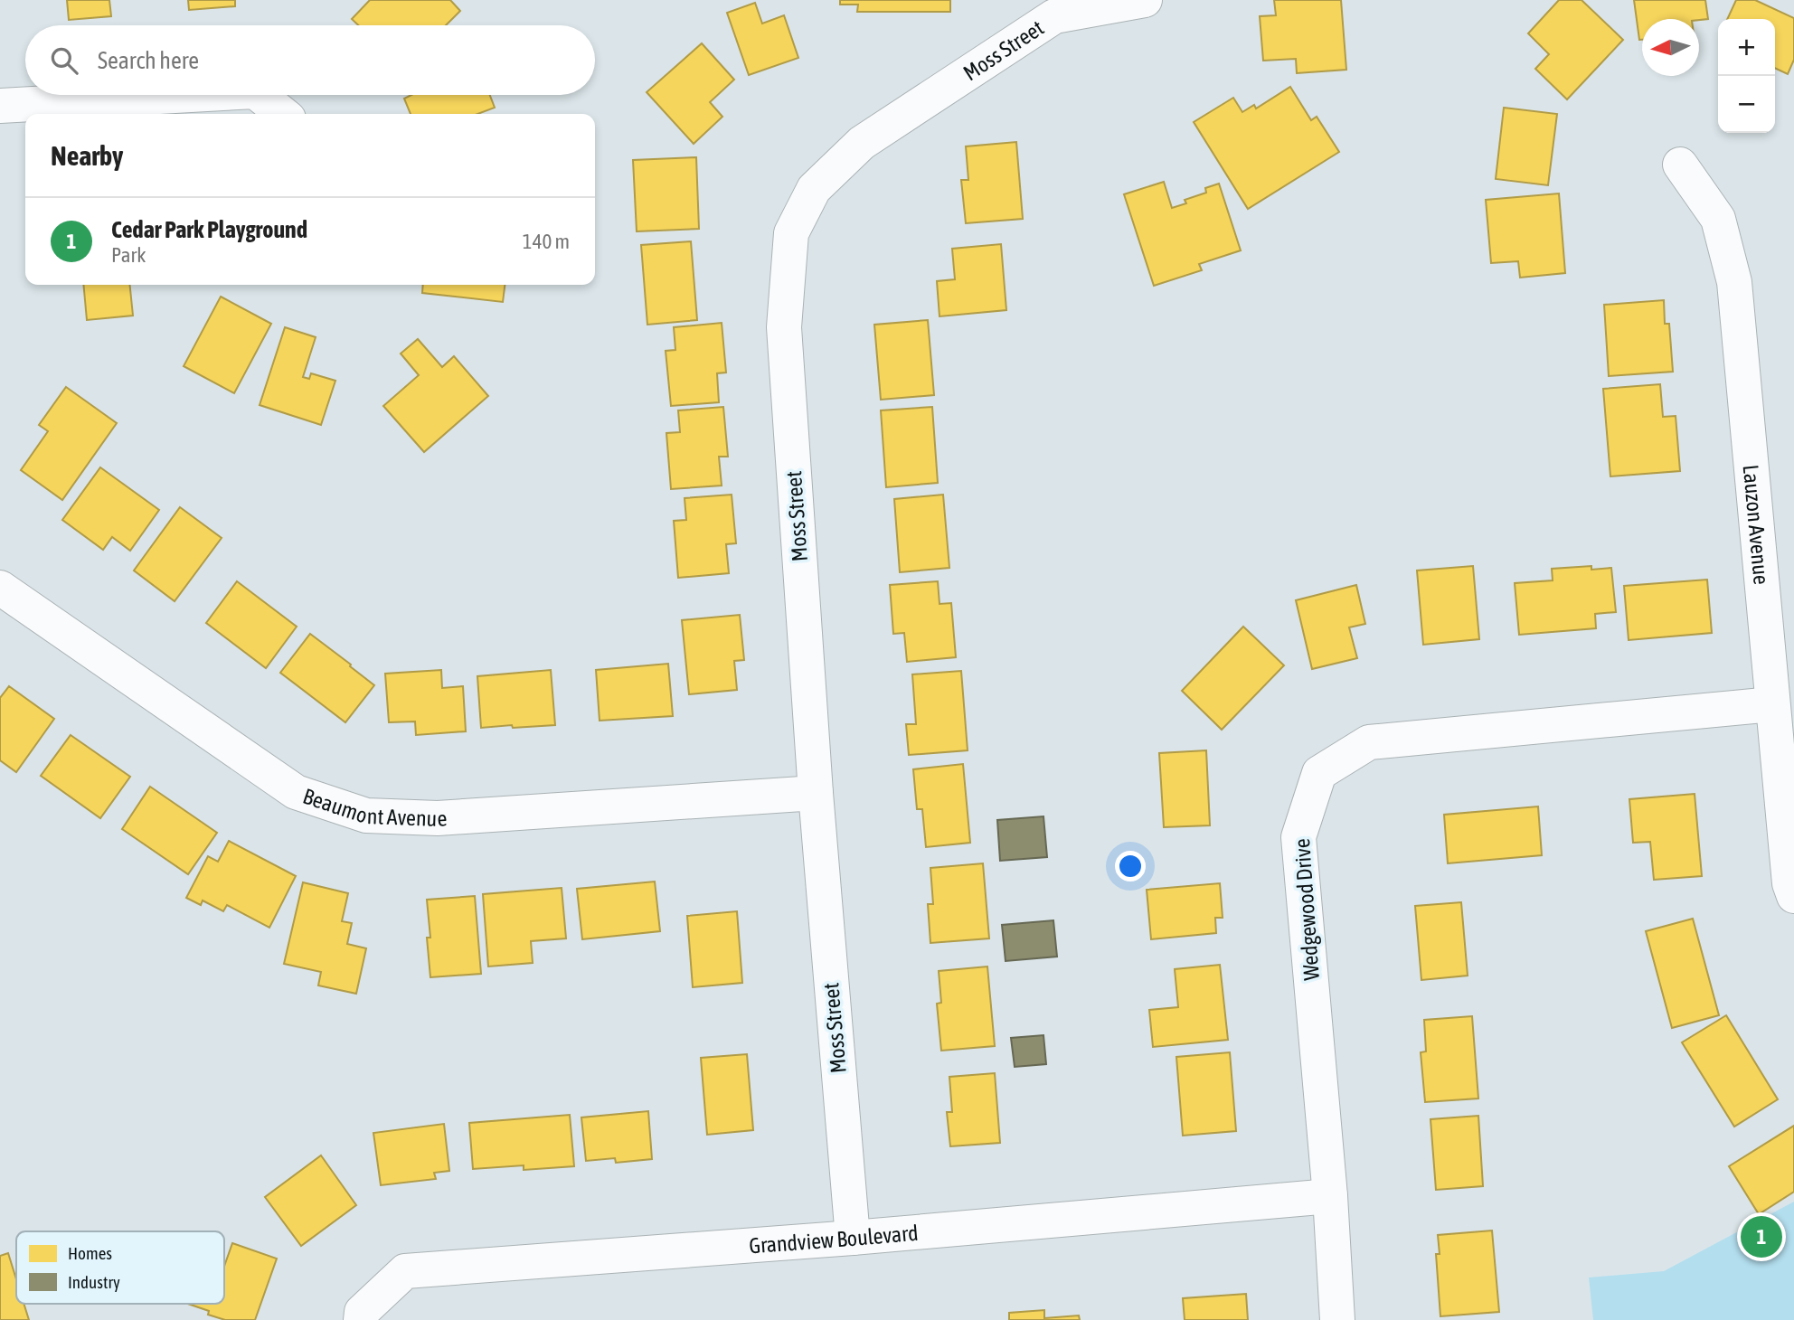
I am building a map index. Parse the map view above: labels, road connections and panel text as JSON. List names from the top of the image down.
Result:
{
  "streets": {
    "street": [
      "Moss Street",
      "Lauzon Avenue",
      "Beaumont Avenue",
      "Wedgewood Drive",
      "Grandview Boulevard"
    ]
  },
  "crossings": [
    ["Moss Street", "Beaumont Avenue"],
    ["Moss Street", "Grandview Boulevard"],
    ["Lauzon Avenue", "Wedgewood Drive"],
    ["Wedgewood Drive", "Grandview Boulevard"]
  ],
  "legend": ["Homes", "Industry"],
  "north": "left",
  "page": {
    "map_buttons": ["+", "−"],
    "search": "Search here",
    "heading": "Nearby",
    "list": [
      {
        "mark": "1",
        "name": "Cedar Park Playground",
        "note": "Park",
        "value": "140 m"
      }
    ],
    "pins": "1"
  }
}
